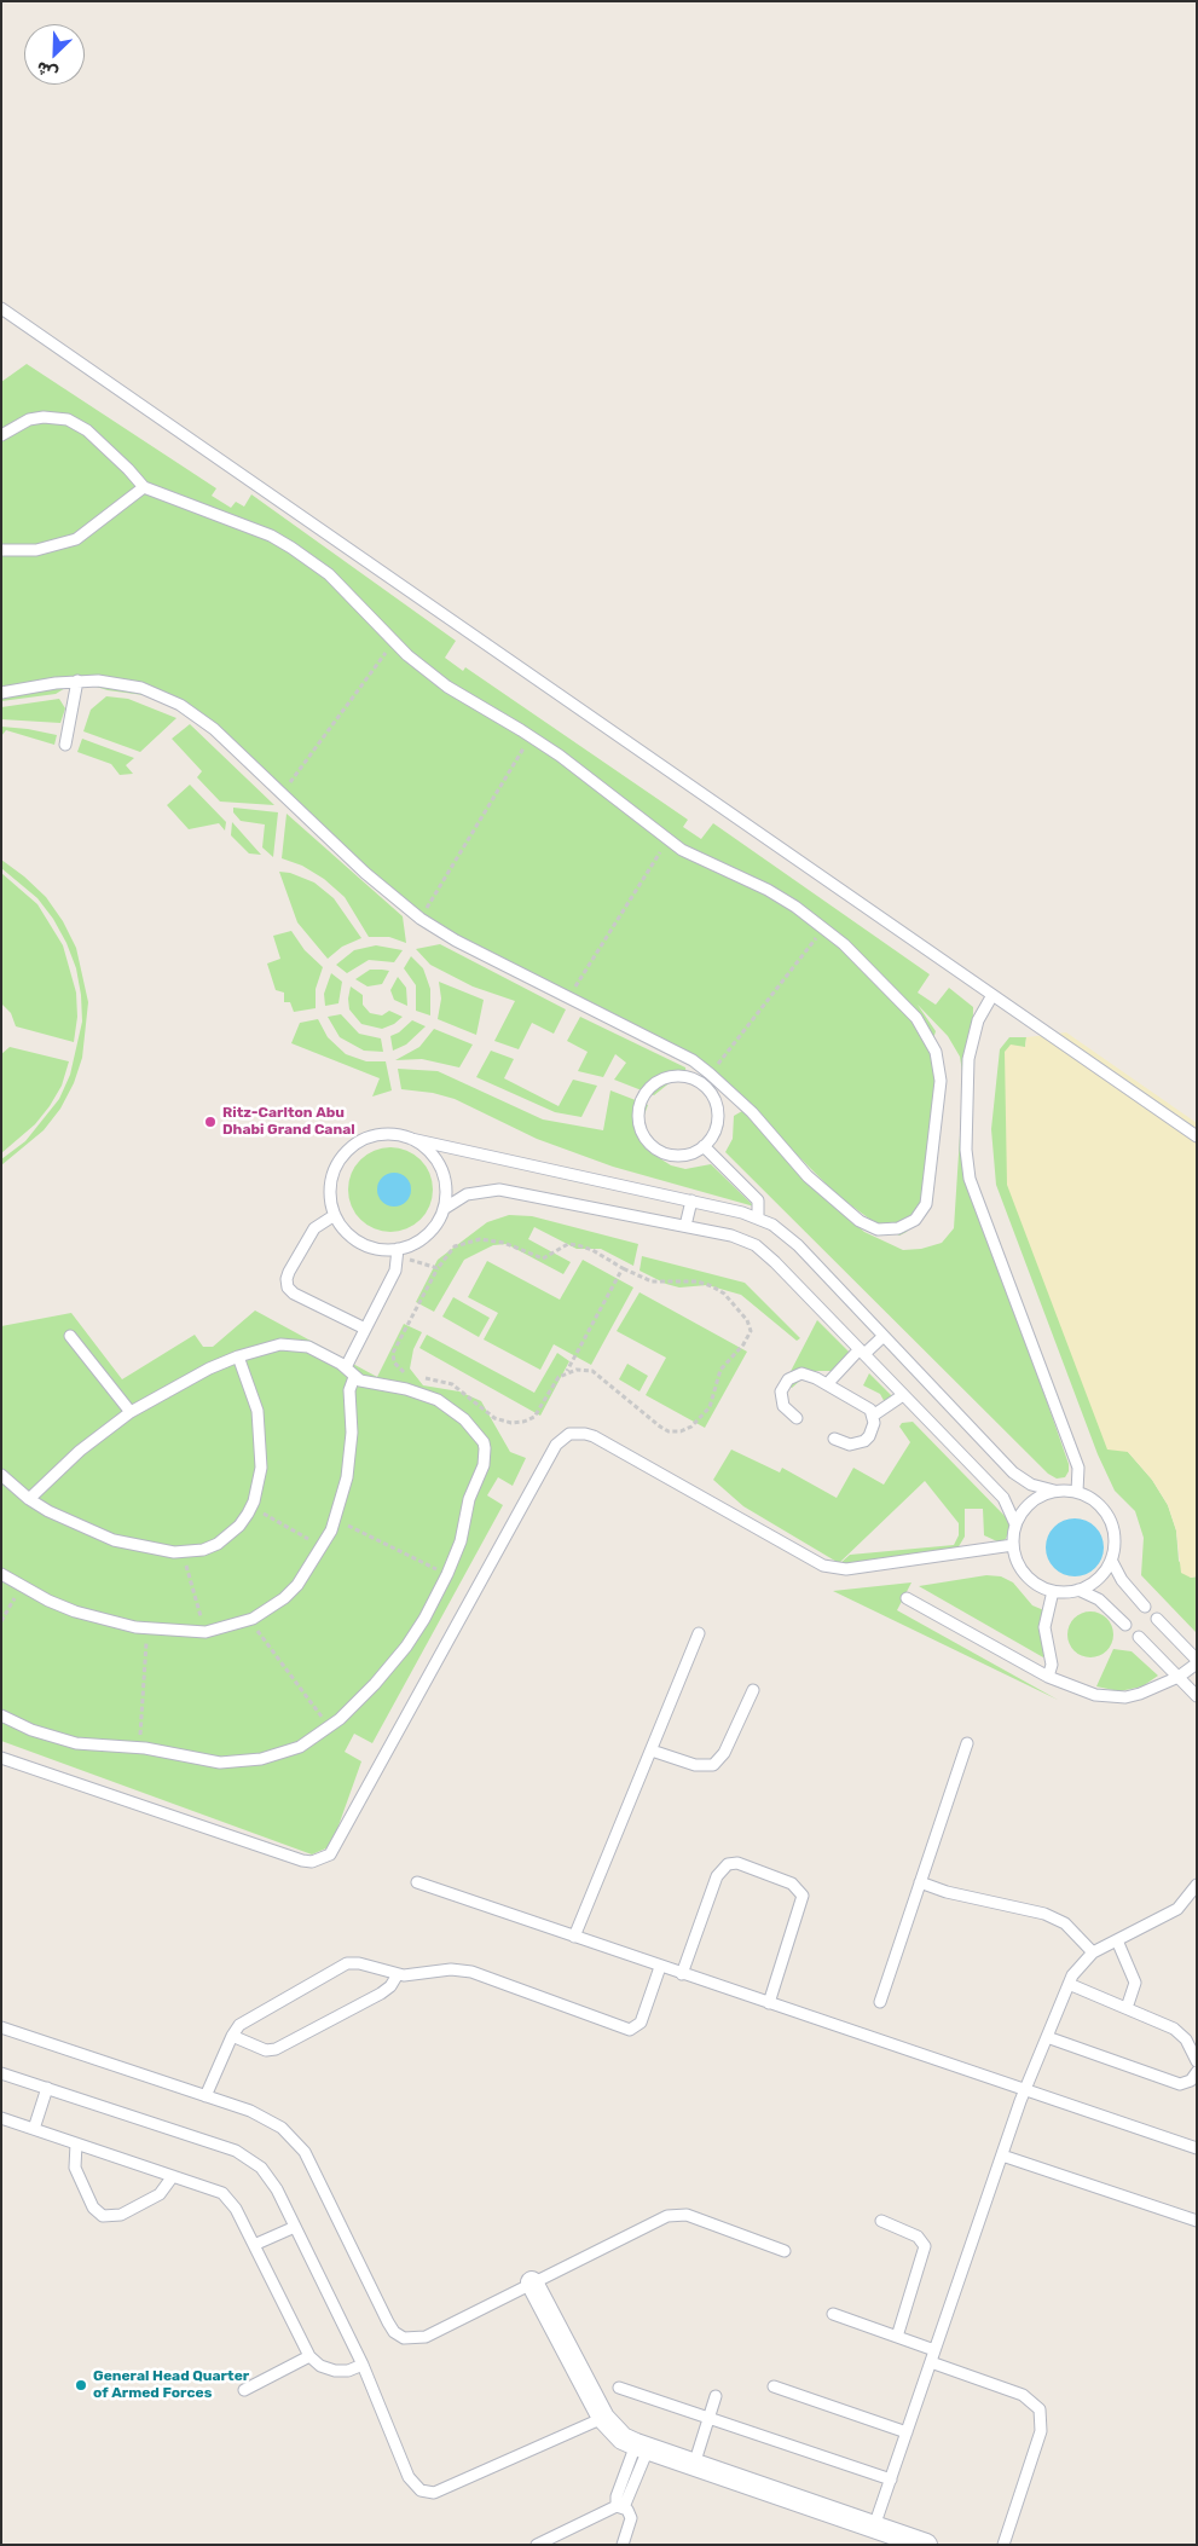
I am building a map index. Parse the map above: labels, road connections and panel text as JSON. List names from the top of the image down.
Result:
{
  "places": ["Ritz-Carlton Abu Dhabi Grand Canal", "General Head Quarter of Armed Forces"],
  "north": "bottom left"
}
